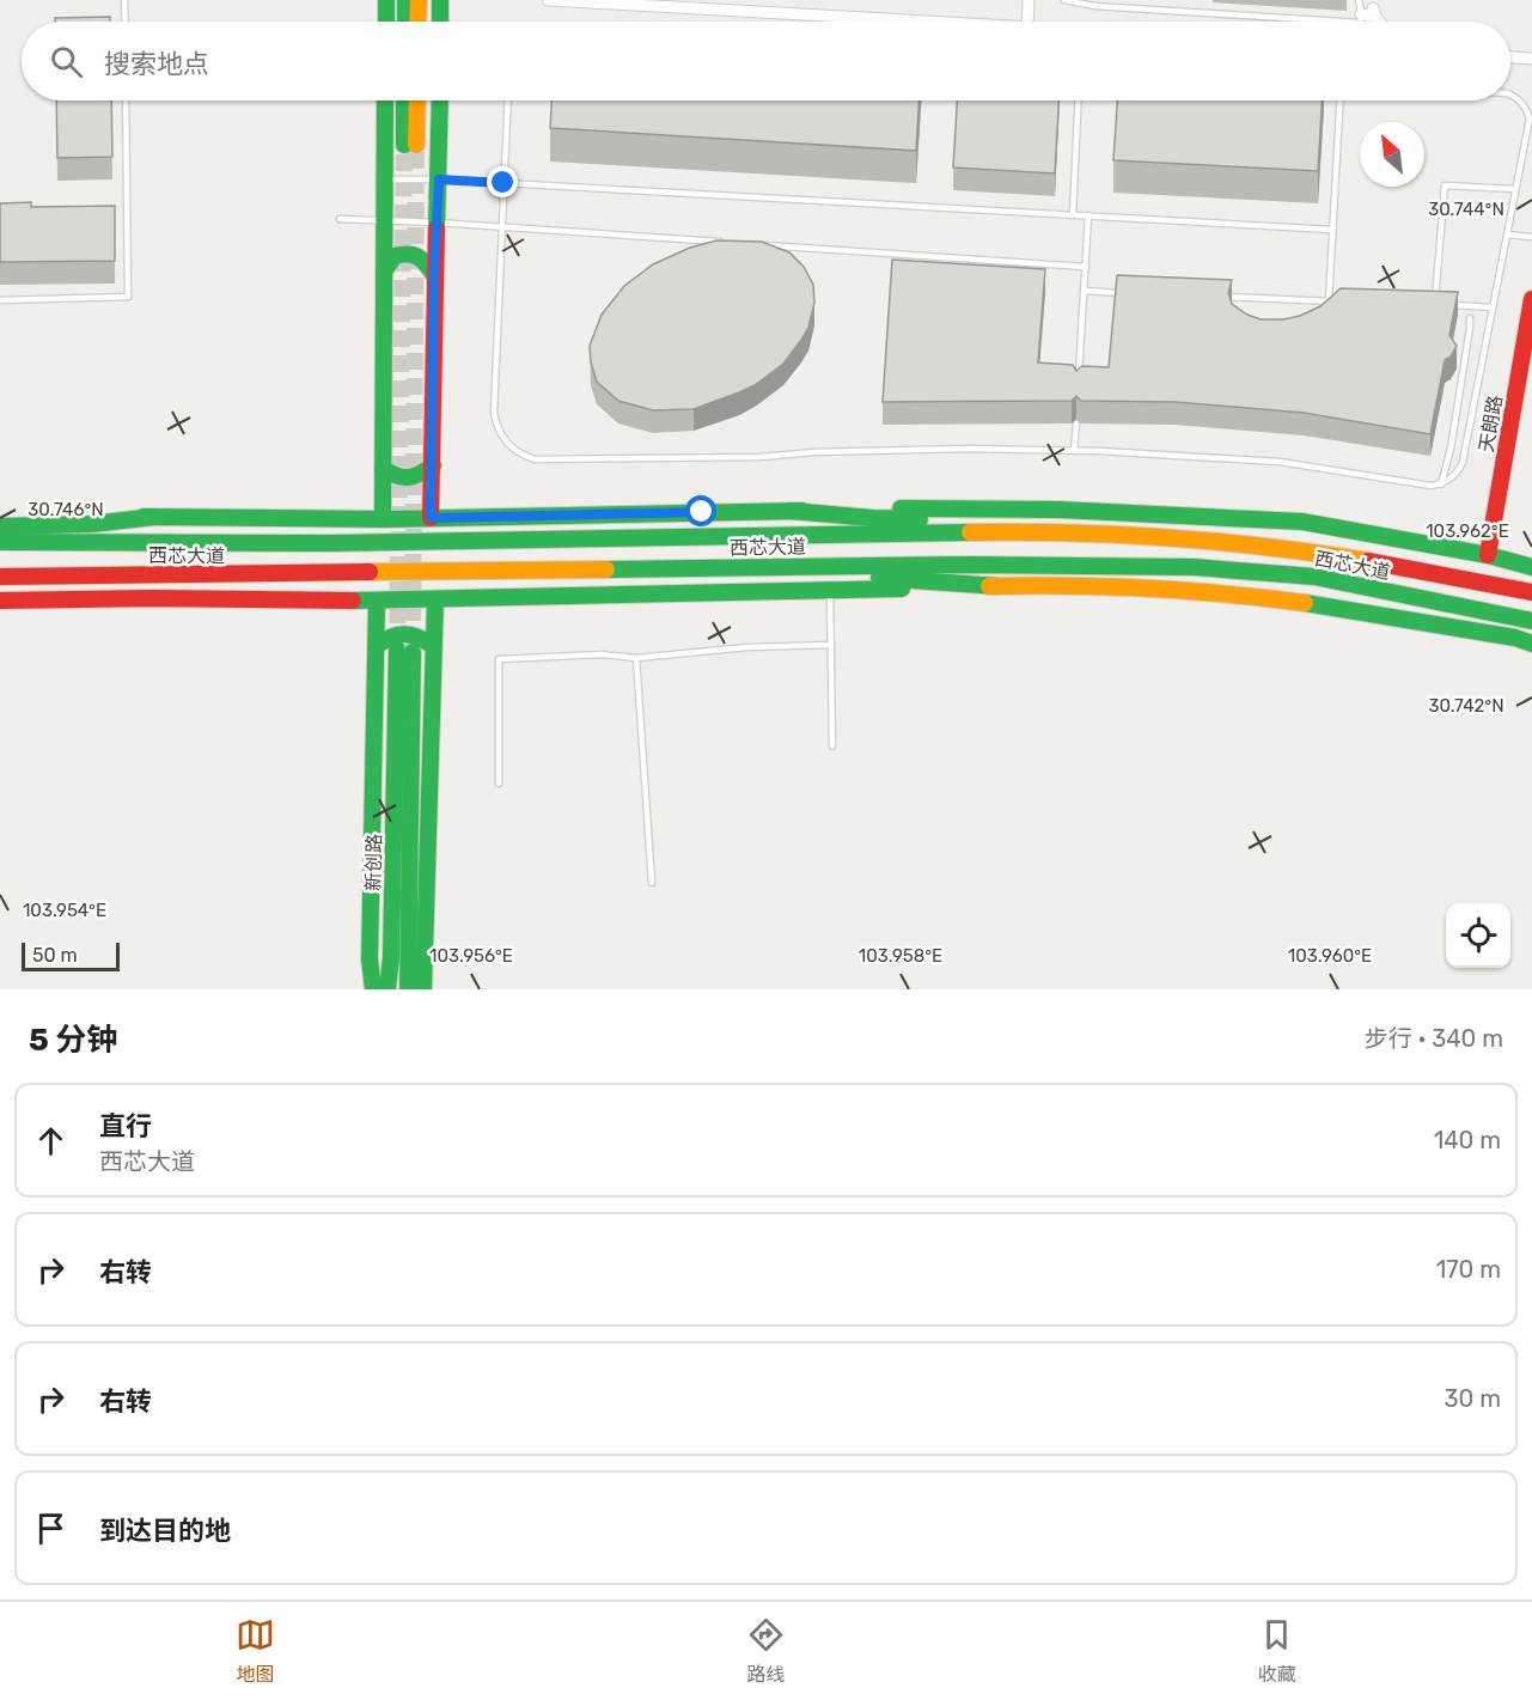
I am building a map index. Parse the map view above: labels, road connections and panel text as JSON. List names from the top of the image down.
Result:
{
  "streets": {
    "main road": ["天朗路", "西芯大道", "新创路"]
  },
  "crossings": [
    ["天朗路", "西芯大道"]
  ],
  "scale_bar": "50 m",
  "north": "top left",
  "page": {
    "search": "搜索地点",
    "scale": "50 m",
    "heading": ["5 分钟", "步行 · 340 m"],
    "list": [
      ["直行", "西芯大道", "140 m"],
      ["右转", "170 m"],
      ["右转", "30 m"],
      "到达目的地"
    ],
    "nav": ["地图", "路线", "收藏"]
  },
  "coordinates": [
    "30.744°N",
    "30.746°N",
    "103.962°E",
    "30.742°N",
    "103.954°E",
    "103.956°E",
    "103.958°E",
    "103.960°E"
  ]
}
